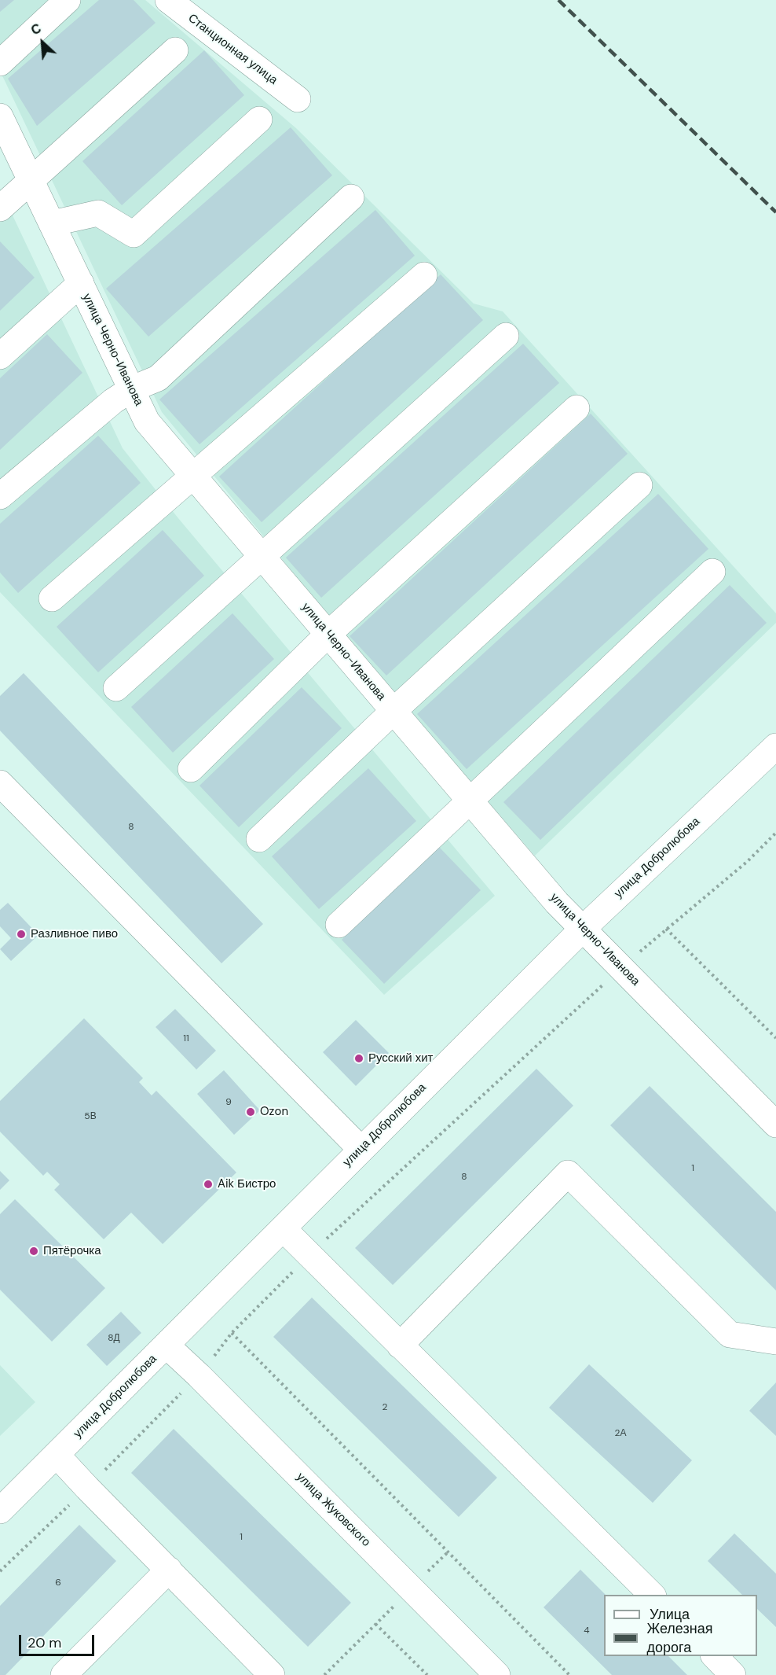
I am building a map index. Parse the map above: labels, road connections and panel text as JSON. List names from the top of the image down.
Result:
{
  "streets": {
    "street": [
      "Станционная улица",
      "улица Черно-Иванова",
      "улица Добролюбова",
      "улица Жуковского"
    ]
  },
  "crossings": [
    ["улица Черно-Иванова", "улица Добролюбова"],
    ["улица Добролюбова", "улица Жуковского"]
  ],
  "places": [
    "Разливное пиво",
    "Русский хит",
    "Ozon",
    "Aik Бистро",
    "Пятёрочка"
  ],
  "house_numbers": [
    "8",
    "11",
    "9",
    "5В",
    "1",
    "8",
    "8Д",
    "2",
    "2А",
    "1",
    "6",
    "4"
  ],
  "legend": ["Улица", "Железная дорога"],
  "scale_bar": "20 m",
  "north": "top left"
}
